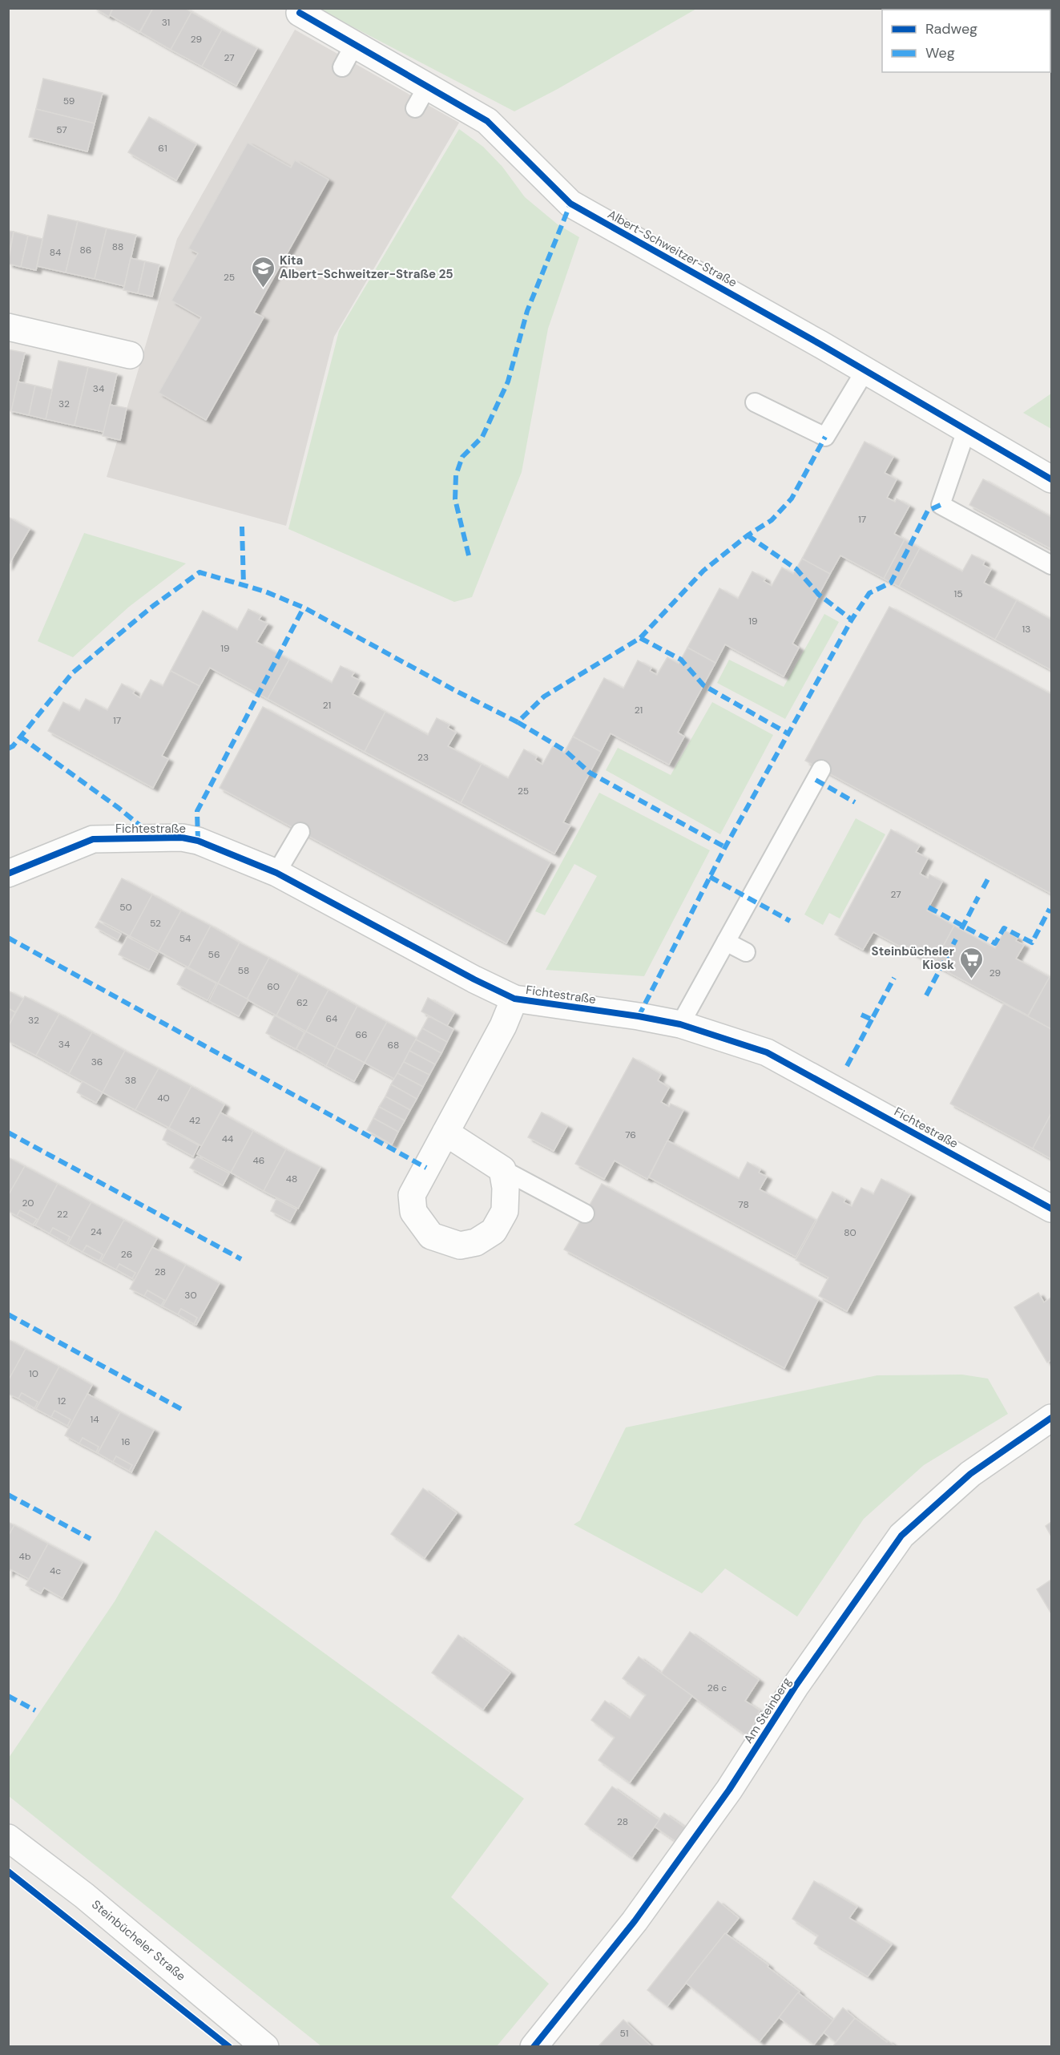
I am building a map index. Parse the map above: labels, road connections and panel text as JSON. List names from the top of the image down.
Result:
{
  "streets": {
    "street": [
      "Albert-Schweitzer-Straße",
      "Fichtestraße",
      "Am Steinberg",
      "Steinbücheler Straße"
    ]
  },
  "places": {
    "school or university": ["Kita Albert-Schweitzer-Straße 25"],
    "supermarket": ["Steinbücheler Kiosk"]
  },
  "house_numbers": [
    "31",
    "29",
    "27",
    "59",
    "57",
    "61",
    "88",
    "86",
    "84",
    "25",
    "34",
    "32",
    "17",
    "15",
    "19",
    "13",
    "19",
    "21",
    "21",
    "17",
    "23",
    "25",
    "27",
    "50",
    "52",
    "54",
    "56",
    "58",
    "29",
    "60",
    "62",
    "64",
    "32",
    "66",
    "34",
    "68",
    "36",
    "38",
    "40",
    "42",
    "76",
    "44",
    "46",
    "48",
    "20",
    "78",
    "22",
    "24",
    "80",
    "26",
    "28",
    "30",
    "10",
    "12",
    "14",
    "16",
    "4b",
    "4c",
    "26 c",
    "28",
    "51"
  ],
  "legend": ["Radweg", "Weg"]
}
